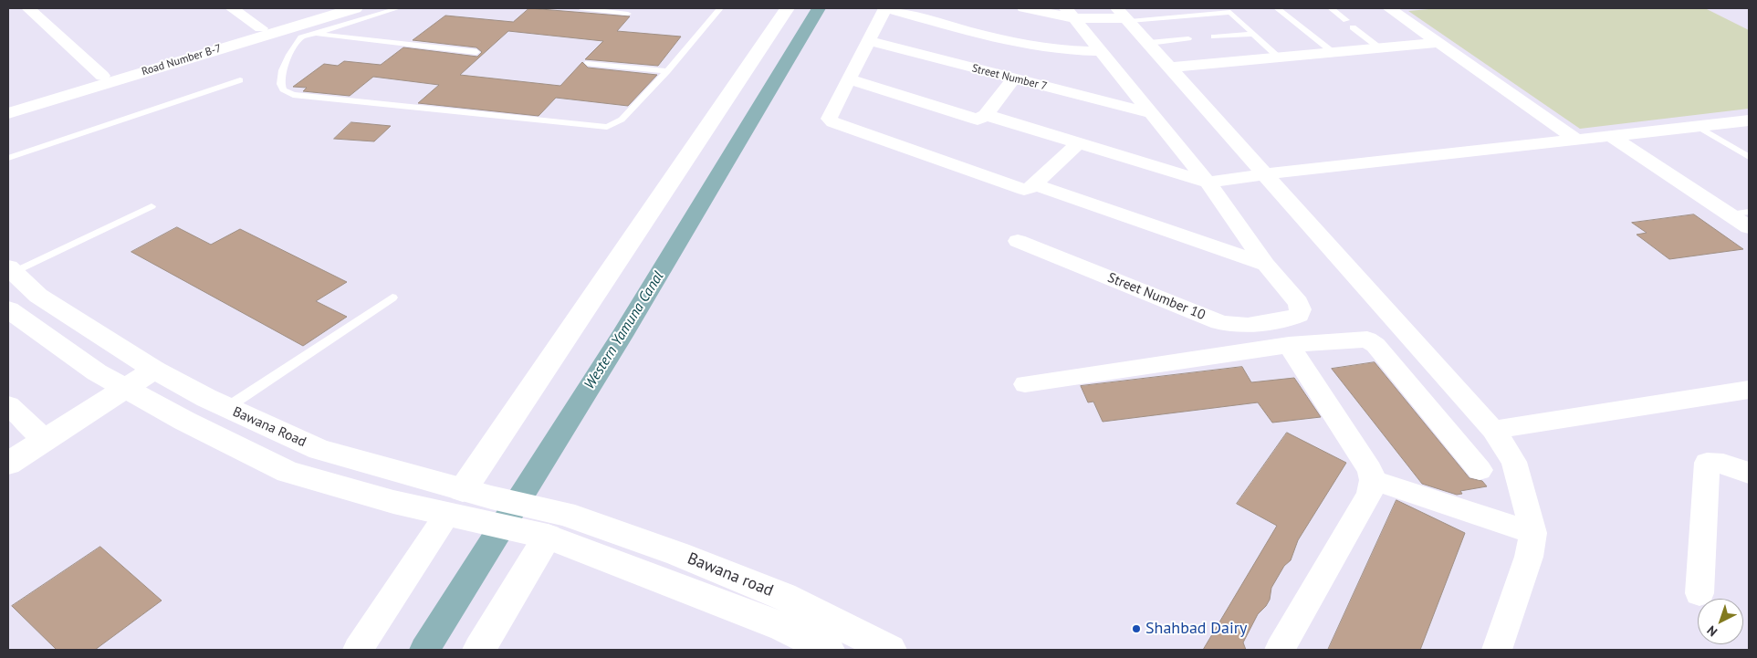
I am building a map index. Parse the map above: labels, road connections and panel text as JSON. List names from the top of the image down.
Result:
{
  "streets": {
    "street": [
      "Road Number B-7",
      "Street Number 7",
      "Street Number 10",
      "Bawana Road",
      "Bawana road"
    ]
  },
  "crossings": [
    ["Bawana Road", "Bawana road"]
  ],
  "water": ["Western Yamuna Canal"],
  "places": ["Shahbad Dairy"],
  "north": "bottom left"
}
